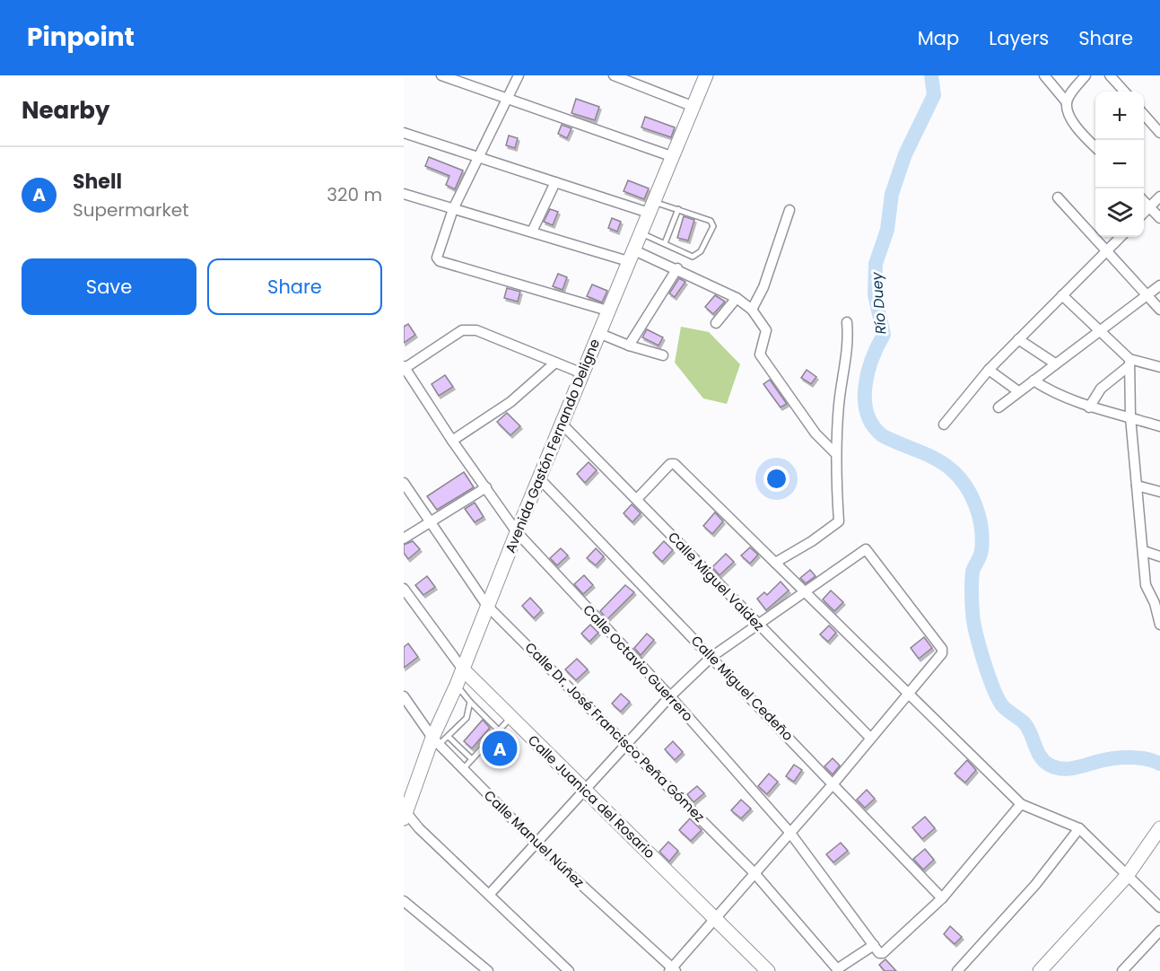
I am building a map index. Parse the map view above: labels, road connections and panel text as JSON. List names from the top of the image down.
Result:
{
  "streets": {
    "street": [
      "Avenida Gastón Fernando Deligne",
      "Calle Miguel Valdez",
      "Calle Octavio Guerrero",
      "Calle Miguel Cedeño",
      "Calle Dr. José Francisco Peña Gómez",
      "Calle Juanica del Rosario",
      "Calle Manuel Núñez"
    ]
  },
  "crossings": [
    ["Avenida Gastón Fernando Deligne", "Calle Miguel Valdez"],
    ["Avenida Gastón Fernando Deligne", "Calle Octavio Guerrero"],
    ["Avenida Gastón Fernando Deligne", "Calle Miguel Cedeño"],
    ["Avenida Gastón Fernando Deligne", "Calle Dr. José Francisco Peña Gómez"],
    ["Avenida Gastón Fernando Deligne", "Calle Juanica del Rosario"],
    ["Avenida Gastón Fernando Deligne", "Calle Manuel Núñez"],
    ["Calle Octavio Guerrero", "Calle Miguel Cedeño"]
  ],
  "water": ["Río Duey"],
  "page": {
    "header": "Pinpoint",
    "nav": ["Map", "Layers", "Share"],
    "heading": "Nearby",
    "map_buttons": ["+", "−"],
    "list": [
      {
        "mark": "A",
        "name": "Shell",
        "note": "Supermarket",
        "value": "320 m"
      }
    ],
    "buttons": ["Save", "Share"],
    "pins": "A"
  }
}
